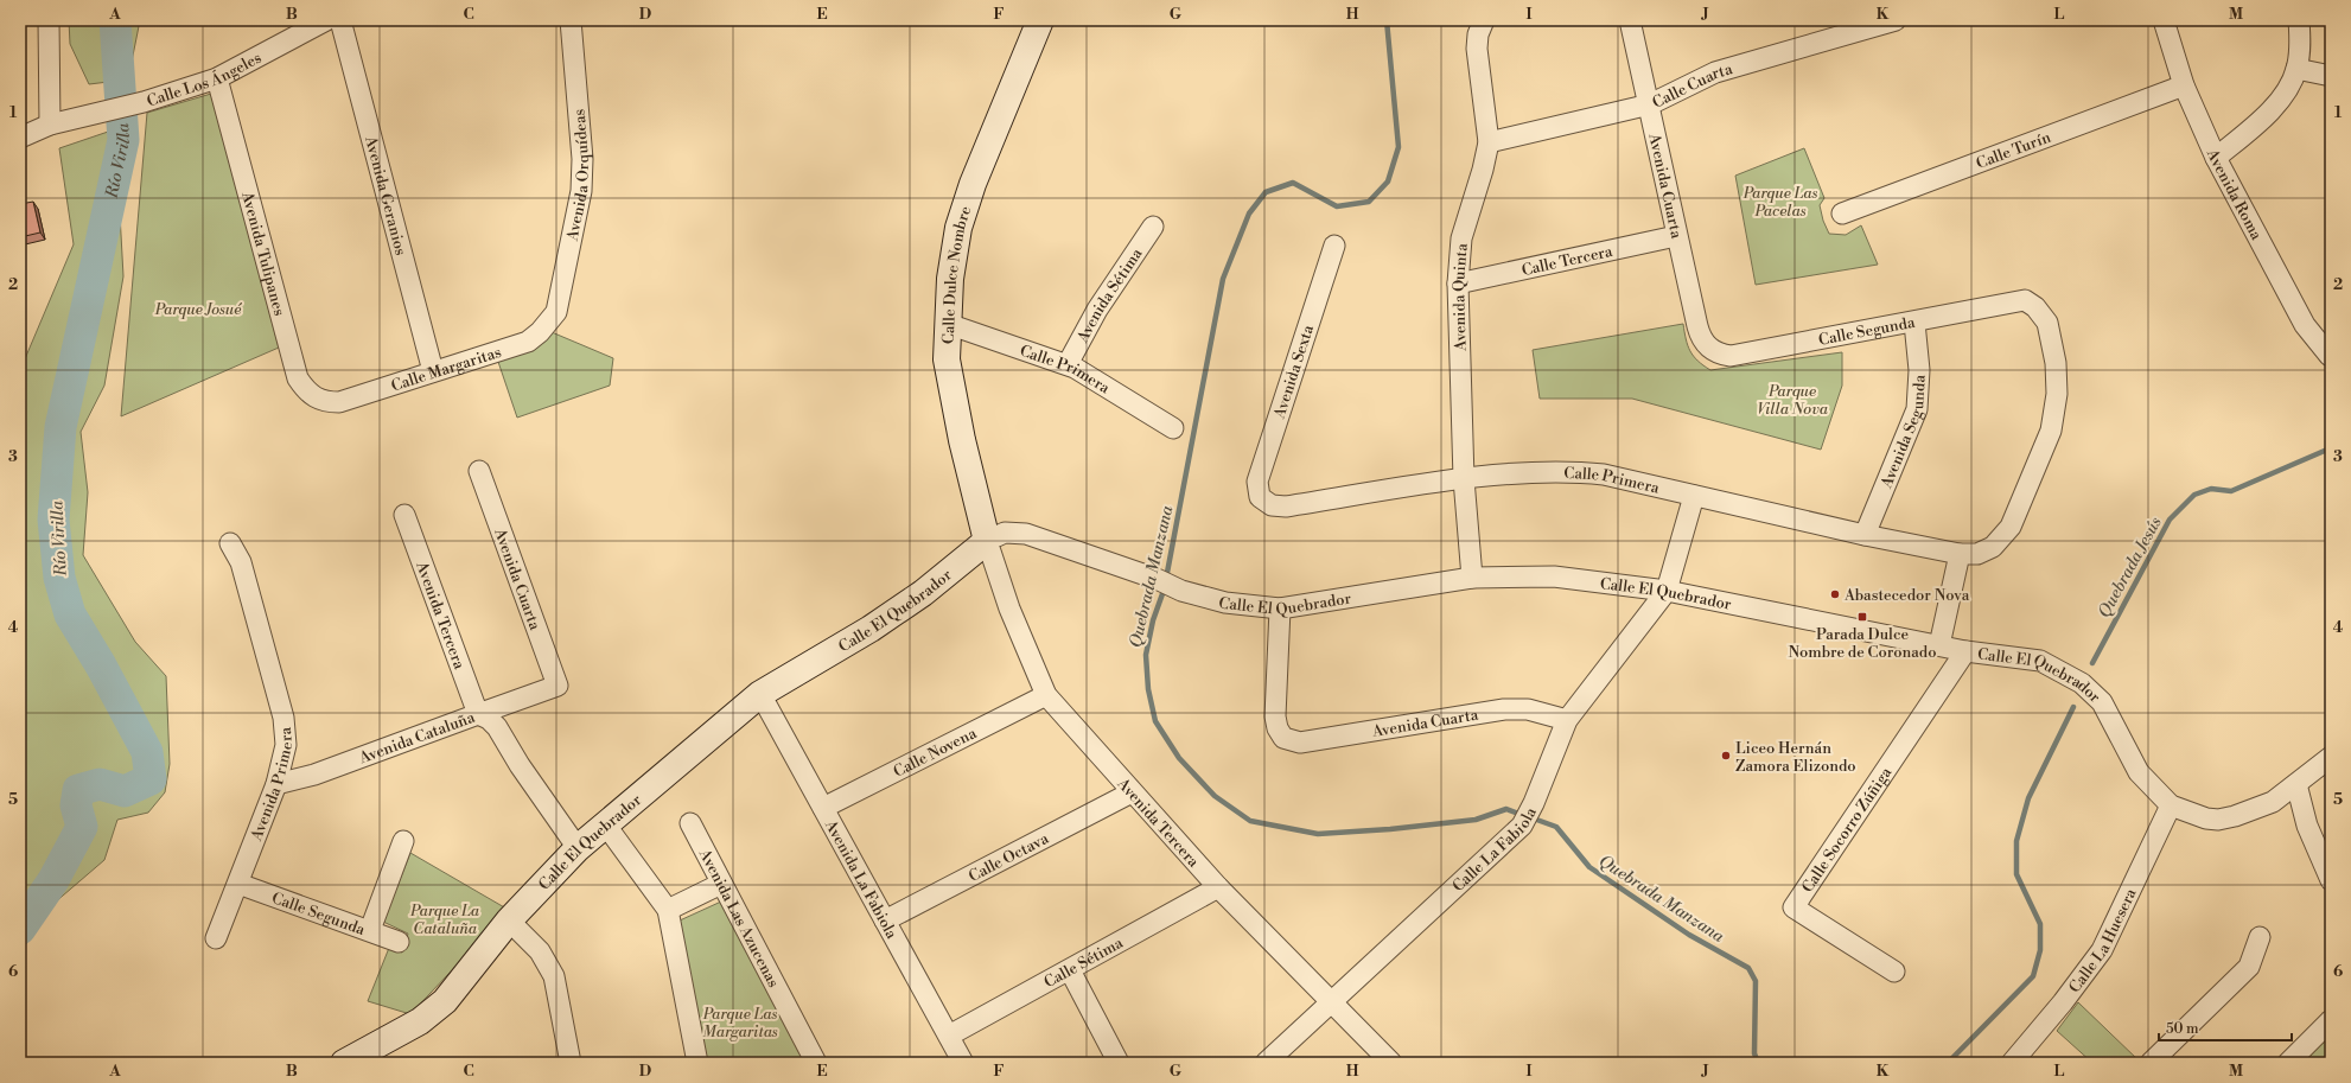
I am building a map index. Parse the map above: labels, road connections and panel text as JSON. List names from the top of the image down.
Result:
{
  "streets": {
    "street": [
      "Calle Los Ángeles",
      "Calle Cuarta",
      "Calle Turín",
      "Avenida Orquídeas",
      "Avenida Cuarta",
      "Avenida Roma",
      "Avenida Geranios",
      "Avenida Tulipanes",
      "Calle Tercera",
      "Calle Dulce Nombre",
      "Avenida Sétima",
      "Avenida Quinta",
      "Calle Segunda",
      "Calle Margaritas",
      "Calle Primera",
      "Avenida Sexta",
      "Avenida Segunda",
      "Calle El Quebrador",
      "Avenida Tercera",
      "Avenida Cataluña",
      "Calle Novena",
      "Avenida Primera",
      "Calle Socorro Zúñiga",
      "Calle La Fabiola",
      "Calle Octava",
      "Avenida La Fabiola",
      "Avenida Las Azucenas",
      "Calle La Huesera",
      "Calle Sétima"
    ]
  },
  "crossings": [
    ["Calle Los Ángeles", "Avenida Tulipanes"],
    ["Calle Cuarta", "Avenida Cuarta"],
    ["Calle Cuarta", "Avenida Quinta"],
    ["Calle Turín", "Avenida Roma"],
    ["Avenida Orquídeas", "Calle Margaritas"],
    ["Avenida Cuarta", "Calle Tercera"],
    ["Avenida Cuarta", "Calle Segunda"],
    ["Avenida Cuarta", "Calle El Quebrador"],
    ["Avenida Cuarta", "Avenida Tercera"],
    ["Avenida Cuarta", "Avenida Cataluña"],
    ["Avenida Cuarta", "Calle La Fabiola"],
    ["Avenida Geranios", "Calle Margaritas"],
    ["Avenida Tulipanes", "Calle Margaritas"],
    ["Calle Tercera", "Avenida Quinta"],
    ["Calle Dulce Nombre", "Calle Primera"],
    ["Calle Dulce Nombre", "Calle El Quebrador"],
    ["Calle Dulce Nombre", "Avenida Tercera"],
    ["Avenida Sétima", "Calle Primera"],
    ["Avenida Quinta", "Calle Primera"],
    ["Avenida Quinta", "Calle El Quebrador"],
    ["Calle Segunda", "Calle Primera"],
    ["Calle Segunda", "Avenida Segunda"],
    ["Calle Segunda", "Avenida Primera"],
    ["Calle Primera", "Avenida Sexta"],
    ["Calle Primera", "Avenida Segunda"],
    ["Calle El Quebrador", "Avenida Tercera"],
    ["Calle El Quebrador", "Avenida Cataluña"],
    ["Calle El Quebrador", "Calle Socorro Zúñiga"],
    ["Calle El Quebrador", "Calle La Fabiola"],
    ["Calle El Quebrador", "Avenida La Fabiola"],
    ["Calle El Quebrador", "Calle La Huesera"],
    ["Avenida Tercera", "Avenida Cataluña"],
    ["Avenida Tercera", "Calle Novena"],
    ["Avenida Tercera", "Calle La Fabiola"],
    ["Avenida Tercera", "Calle Octava"],
    ["Avenida Tercera", "Calle Sétima"],
    ["Avenida Cataluña", "Avenida Primera"],
    ["Calle Novena", "Avenida La Fabiola"],
    ["Calle Octava", "Avenida La Fabiola"],
    ["Avenida La Fabiola", "Calle Sétima"]
  ],
  "water": ["Río Virilla", "Quebrada Jesús", "Quebrada Manzana"],
  "parks": [
    "Parque Las Pacelas",
    "Parque Josué",
    "Parque Villa Nova",
    "Parque La Cataluña",
    "Parque Las Margaritas"
  ],
  "places": {
    "other": ["Abastecedor Nova", "Liceo Hernán Zamora Elizondo"],
    "transit": ["Parada Dulce Nombre de Coronado"]
  },
  "scale_bar": "50 m",
  "grid": {
    "columns": [
      "A",
      "B",
      "C",
      "D",
      "E",
      "F",
      "G",
      "H",
      "I",
      "J",
      "K",
      "L",
      "M"
    ],
    "rows": [
      "1",
      "2",
      "3",
      "4",
      "5",
      "6"
    ]
  }
}
